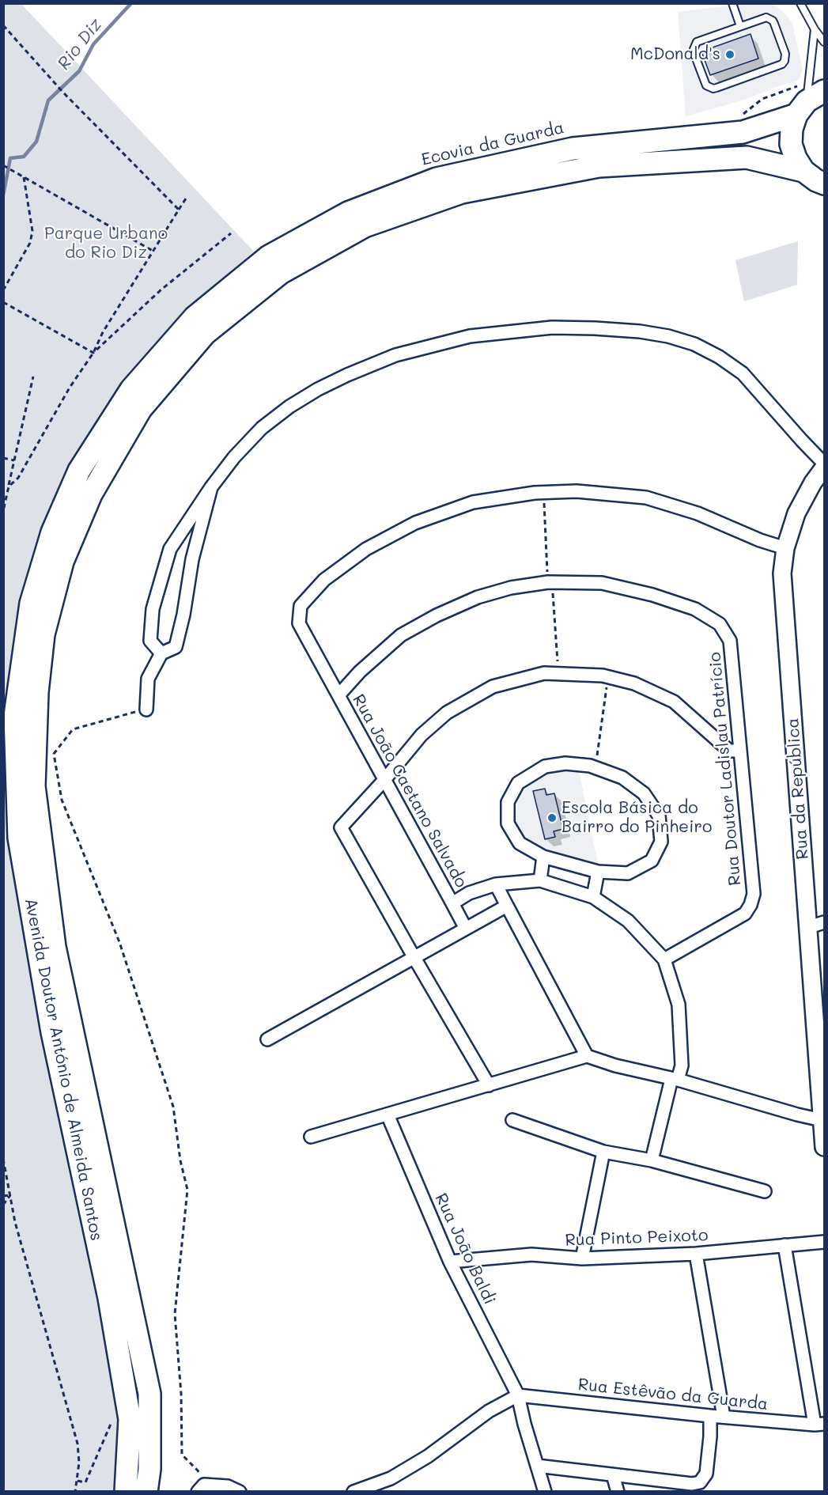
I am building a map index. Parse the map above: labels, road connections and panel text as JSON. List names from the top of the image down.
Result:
{
  "streets": {
    "highway": ["Avenida Doutor António de Almeida Santos"],
    "street": [
      "Rua Doutor Ladislau Patrício",
      "Rua da República",
      "Rua João Caetano Salvado",
      "Rua Pinto Peixoto",
      "Rua João Baldi",
      "Rua Estêvão da Guarda"
    ]
  },
  "crossings": [
    ["Rua da República", "Rua João Caetano Salvado"],
    ["Rua Pinto Peixoto", "Rua João Baldi"],
    ["Rua João Baldi", "Rua Estêvão da Guarda"]
  ],
  "water": ["Rio Diz"],
  "parks": ["Parque Urbano do Rio Diz"],
  "places": ["McDonald's", "Escola Básica do Bairro do Pinheiro"]
}
